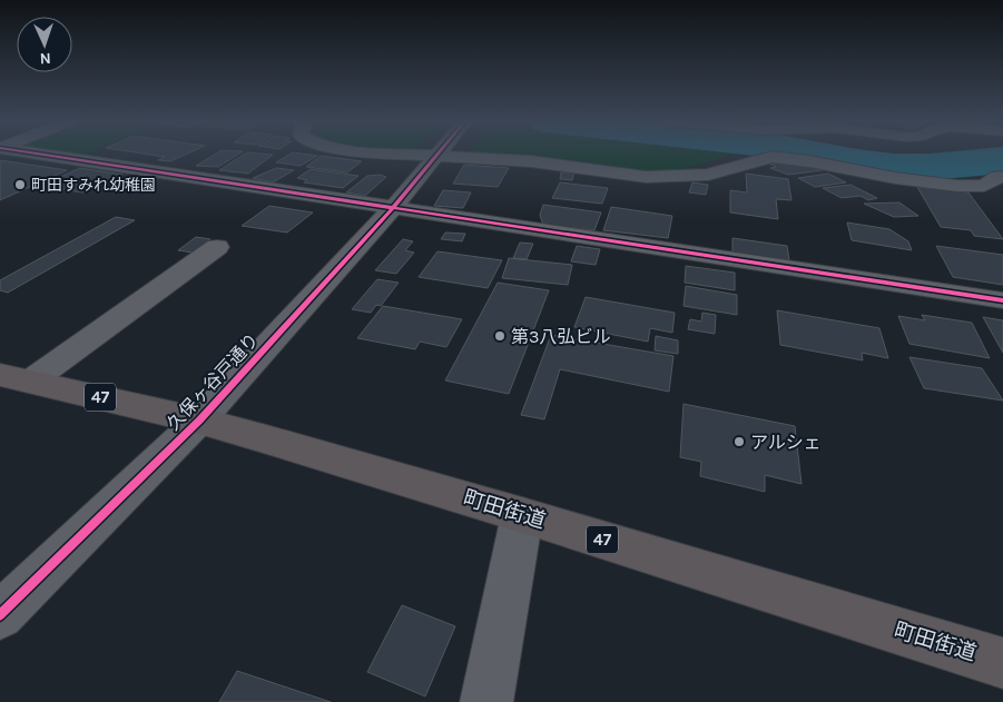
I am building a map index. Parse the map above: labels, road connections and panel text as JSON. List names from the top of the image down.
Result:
{
  "streets": {
    "main road": ["47", "町田街道"],
    "street": ["久保ヶ谷戸通り"]
  },
  "crossings": [
    ["久保ヶ谷戸通り", "町田街道"]
  ],
  "places": ["町田すみれ幼稚園", "第3八弘ビル", "アルシェ"],
  "north": "bottom"
}
